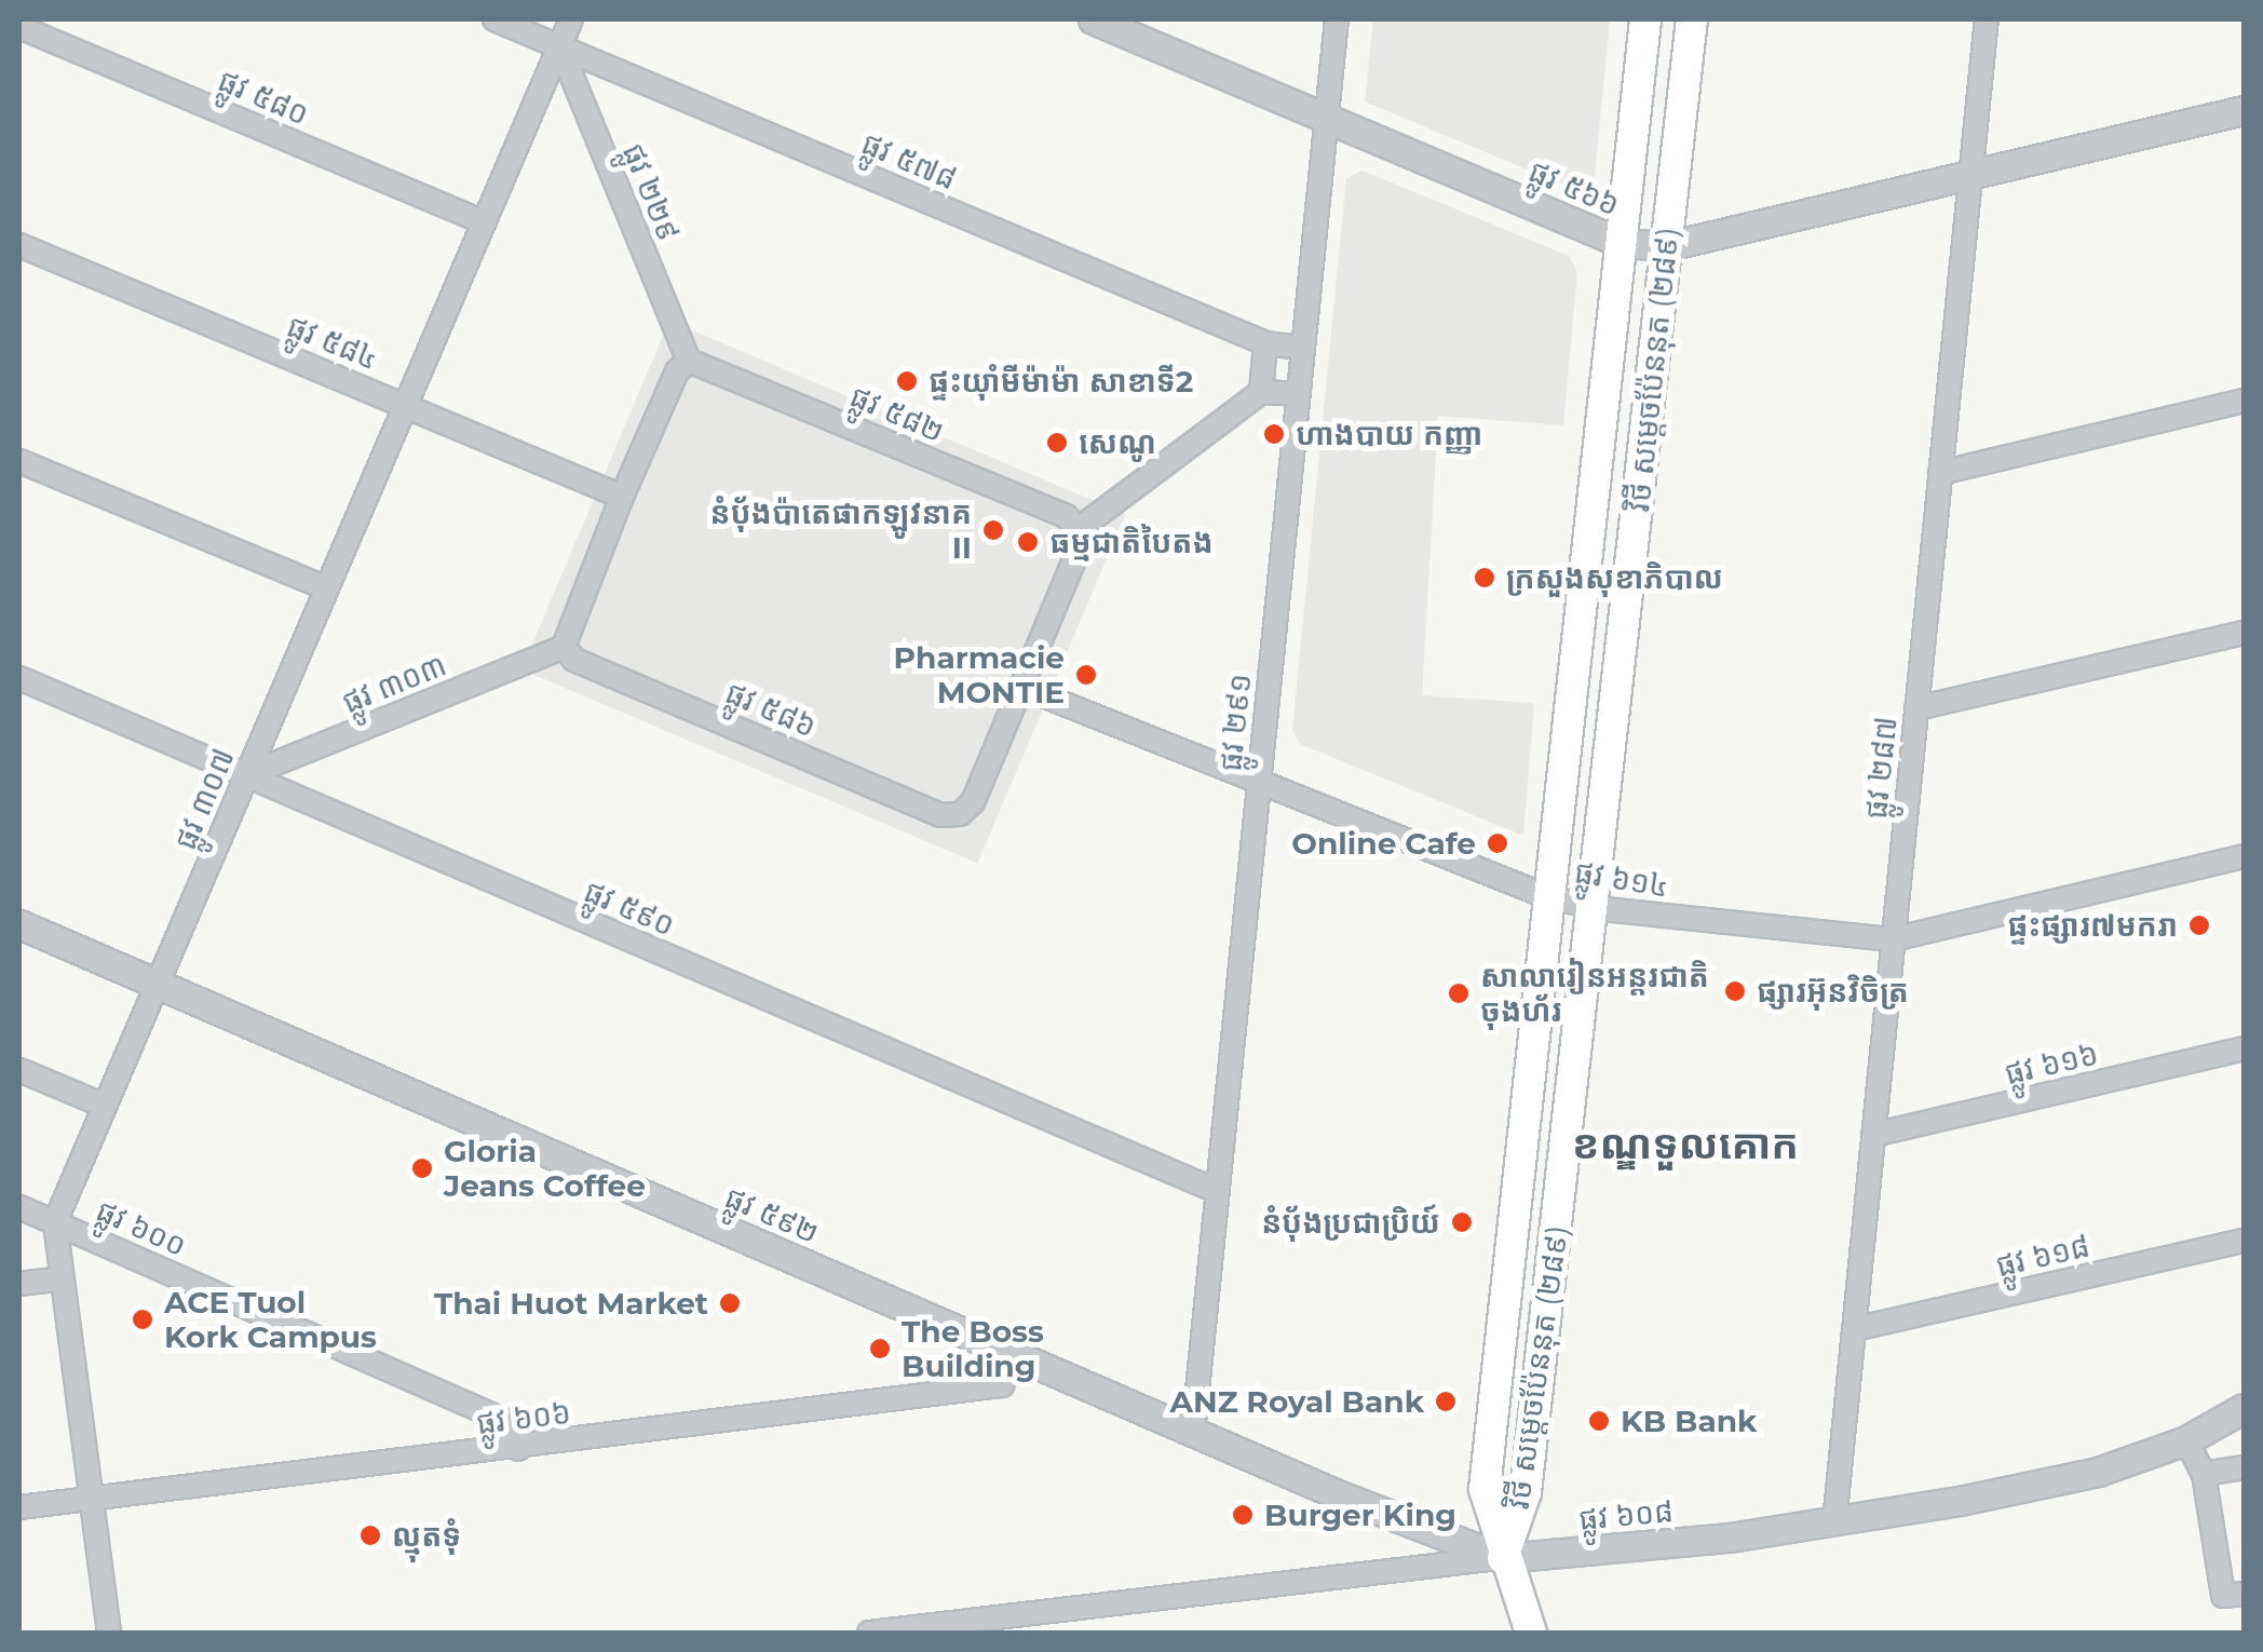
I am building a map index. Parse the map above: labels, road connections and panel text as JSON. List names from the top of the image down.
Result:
{
  "streets": {
    "main road": ["វិថី សម្តេចប៉ែននុត (២៨៩)"],
    "street": [
      "ផ្លូវ ៥៨០",
      "ផ្លូវ ៥៧៨",
      "ផ្លូវ ៥៦៦",
      "ផ្លូវ ២២៩",
      "ផ្លូវ ៥៨៤",
      "ផ្លូវ ៥៨២",
      "ផ្លូវ ៣០៣",
      "ផ្លូវ ៥៨៦",
      "ផ្លូវ ២៩១",
      "ផ្លូវ ២៨៧",
      "ផ្លូវ ៣០៧",
      "ផ្លូវ ៦១៤",
      "ផ្លូវ ៥៩០",
      "ផ្លូវ ៦១៦",
      "ផ្លូវ ៥៩២",
      "ផ្លូវ ៦០០",
      "ផ្លូវ ៦១៨",
      "ផ្លូវ ៦០៦",
      "ផ្លូវ ៦០៨"
    ]
  },
  "crossings": [
    ["ផ្លូវ ៥៨០", "ផ្លូវ ៣០៧"],
    ["ផ្លូវ ៥៧៨", "ផ្លូវ ២២៩"],
    ["ផ្លូវ ៥៧៨", "ផ្លូវ ២៩១"],
    ["ផ្លូវ ៥៧៨", "ផ្លូវ ៣០៧"],
    ["ផ្លូវ ៥៦៦", "វិថី សម្តេចប៉ែននុត (២៨៩)"],
    ["ផ្លូវ ៥៦៦", "ផ្លូវ ២៩១"],
    ["ផ្លូវ ៥៦៦", "ផ្លូវ ២៨៧"],
    ["ផ្លូវ ២២៩", "ផ្លូវ ៥៨២"],
    ["ផ្លូវ ២២៩", "ផ្លូវ ៣០៧"],
    ["ផ្លូវ ៥៨៤", "ផ្លូវ ៣០៧"],
    ["វិថី សម្តេចប៉ែននុត (២៨៩)", "ផ្លូវ ៦១៤"],
    ["វិថី សម្តេចប៉ែននុត (២៨៩)", "ផ្លូវ ៥៩២"],
    ["វិថី សម្តេចប៉ែននុត (២៨៩)", "ផ្លូវ ៦០៨"],
    ["ផ្លូវ ៣០៣", "ផ្លូវ ៥៨៦"],
    ["ផ្លូវ ៣០៣", "ផ្លូវ ៣០៧"],
    ["ផ្លូវ ៣០៣", "ផ្លូវ ៥៩០"],
    ["ផ្លូវ ៥៨៦", "ផ្លូវ ៦១៤"],
    ["ផ្លូវ ២៩១", "ផ្លូវ ៦១៤"],
    ["ផ្លូវ ២៩១", "ផ្លូវ ៥៩០"],
    ["ផ្លូវ ២៩១", "ផ្លូវ ៥៩២"],
    ["ផ្លូវ ២៨៧", "ផ្លូវ ៦១៤"],
    ["ផ្លូវ ២៨៧", "ផ្លូវ ៦១៦"],
    ["ផ្លូវ ២៨៧", "ផ្លូវ ៦១៨"],
    ["ផ្លូវ ២៨៧", "ផ្លូវ ៦០៨"],
    ["ផ្លូវ ៣០៧", "ផ្លូវ ៥៩០"],
    ["ផ្លូវ ៣០៧", "ផ្លូវ ៥៩២"],
    ["ផ្លូវ ៣០៧", "ផ្លូវ ៦០០"],
    ["ផ្លូវ ៥៩២", "ផ្លូវ ៦០៦"],
    ["ផ្លូវ ៥៩២", "ផ្លូវ ៦០៨"],
    ["ផ្លូវ ៦០០", "ផ្លូវ ៦០៦"]
  ],
  "districts": ["ខណ្ឌទួលគោក"],
  "places": [
    "ផ្ទះយ៉ាំមីម៉ាម៉ា សាខាទី2",
    "ហាងបាយ កញ្ញា",
    "សេណូ",
    "នំប៉័ងប៉ាតេផាកឡូវនាគ II",
    "ធម្មជាតិបៃតង",
    "ក្រសួងសុខាភិបាល",
    "Pharmacie MONTIE",
    "Online Cafe",
    "ផ្ទះផ្សារ៧មករា",
    "ផ្សារអ៊ុនវិចិត្រ",
    "សាលារៀនអន្តរជាតិ ចុងហ័រ",
    "Gloria Jeans Coffee",
    "នំបុ័ងប្រជាប្រិយ៍",
    "Thai Huot Market",
    "ACE Tuol Kork Campus",
    "The Boss Building",
    "ANZ Royal Bank",
    "KB Bank",
    "Burger King",
    "ល្មុតទុំ"
  ]
}
